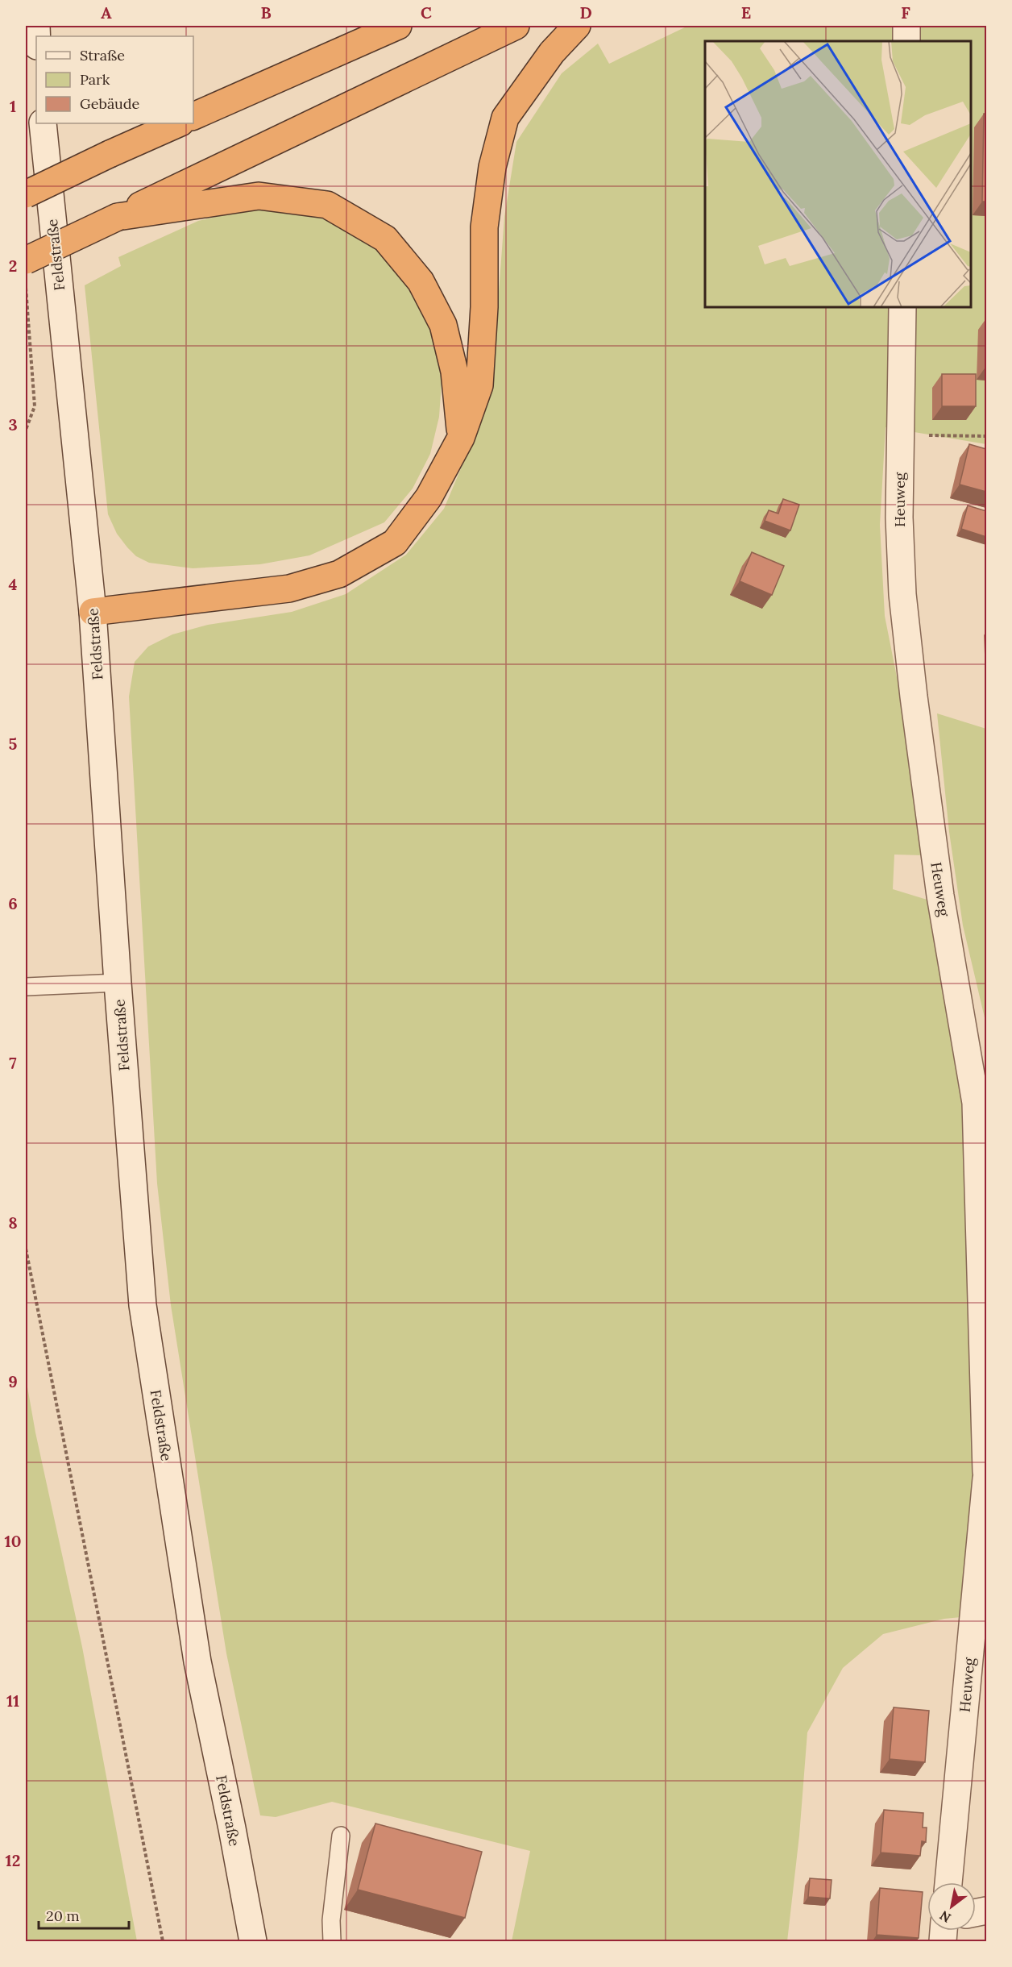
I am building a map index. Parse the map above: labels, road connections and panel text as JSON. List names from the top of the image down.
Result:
{
  "streets": {
    "main road": ["Feldstraße", "Heuweg"]
  },
  "legend": ["Straße", "Park", "Gebäude"],
  "scale_bar": "20 m",
  "north": "bottom left",
  "grid": {
    "columns": [
      "A",
      "B",
      "C",
      "D",
      "E",
      "F"
    ],
    "rows": [
      "1",
      "2",
      "3",
      "4",
      "5",
      "6",
      "7",
      "8",
      "9",
      "10",
      "11",
      "12"
    ]
  }
}
